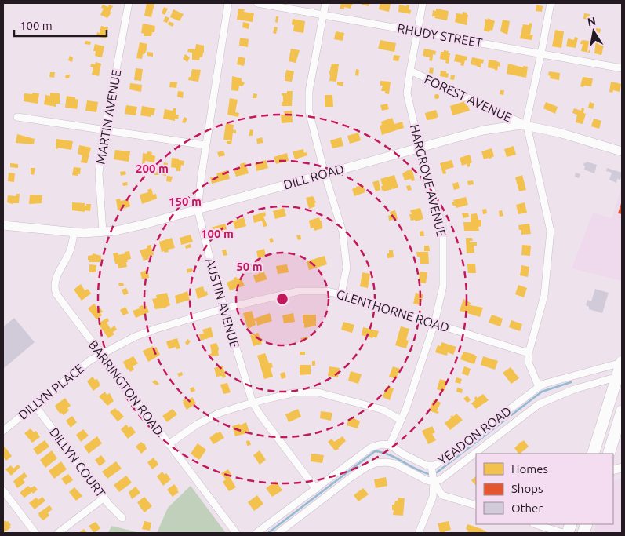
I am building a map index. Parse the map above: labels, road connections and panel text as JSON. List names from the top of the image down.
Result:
{
  "streets": {
    "street": [
      "RHUDY STREET",
      "FOREST AVENUE",
      "MARTIN AVENUE",
      "DILL ROAD",
      "HARGROVE AVENUE",
      "AUSTIN AVENUE",
      "GLENTHORNE ROAD",
      "BARRINGTON ROAD",
      "DILLYN PLACE",
      "YEADON ROAD",
      "DILLYN COURT"
    ]
  },
  "crossings": [
    ["RHUDY STREET", "HARGROVE AVENUE"],
    ["FOREST AVENUE", "DILL ROAD"],
    ["FOREST AVENUE", "HARGROVE AVENUE"],
    ["MARTIN AVENUE", "DILL ROAD"],
    ["DILL ROAD", "HARGROVE AVENUE"],
    ["DILL ROAD", "AUSTIN AVENUE"],
    ["DILL ROAD", "BARRINGTON ROAD"],
    ["HARGROVE AVENUE", "GLENTHORNE ROAD"],
    ["HARGROVE AVENUE", "YEADON ROAD"],
    ["AUSTIN AVENUE", "GLENTHORNE ROAD"],
    ["GLENTHORNE ROAD", "BARRINGTON ROAD"],
    ["GLENTHORNE ROAD", "DILLYN PLACE"],
    ["BARRINGTON ROAD", "DILLYN PLACE"],
    ["DILLYN PLACE", "DILLYN COURT"]
  ],
  "legend": ["Homes", "Shops", "Other"],
  "scale_bar": "100 m",
  "north": "top",
  "rings": [
    "200 m",
    "150 m",
    "100 m",
    "50 m"
  ]
}
